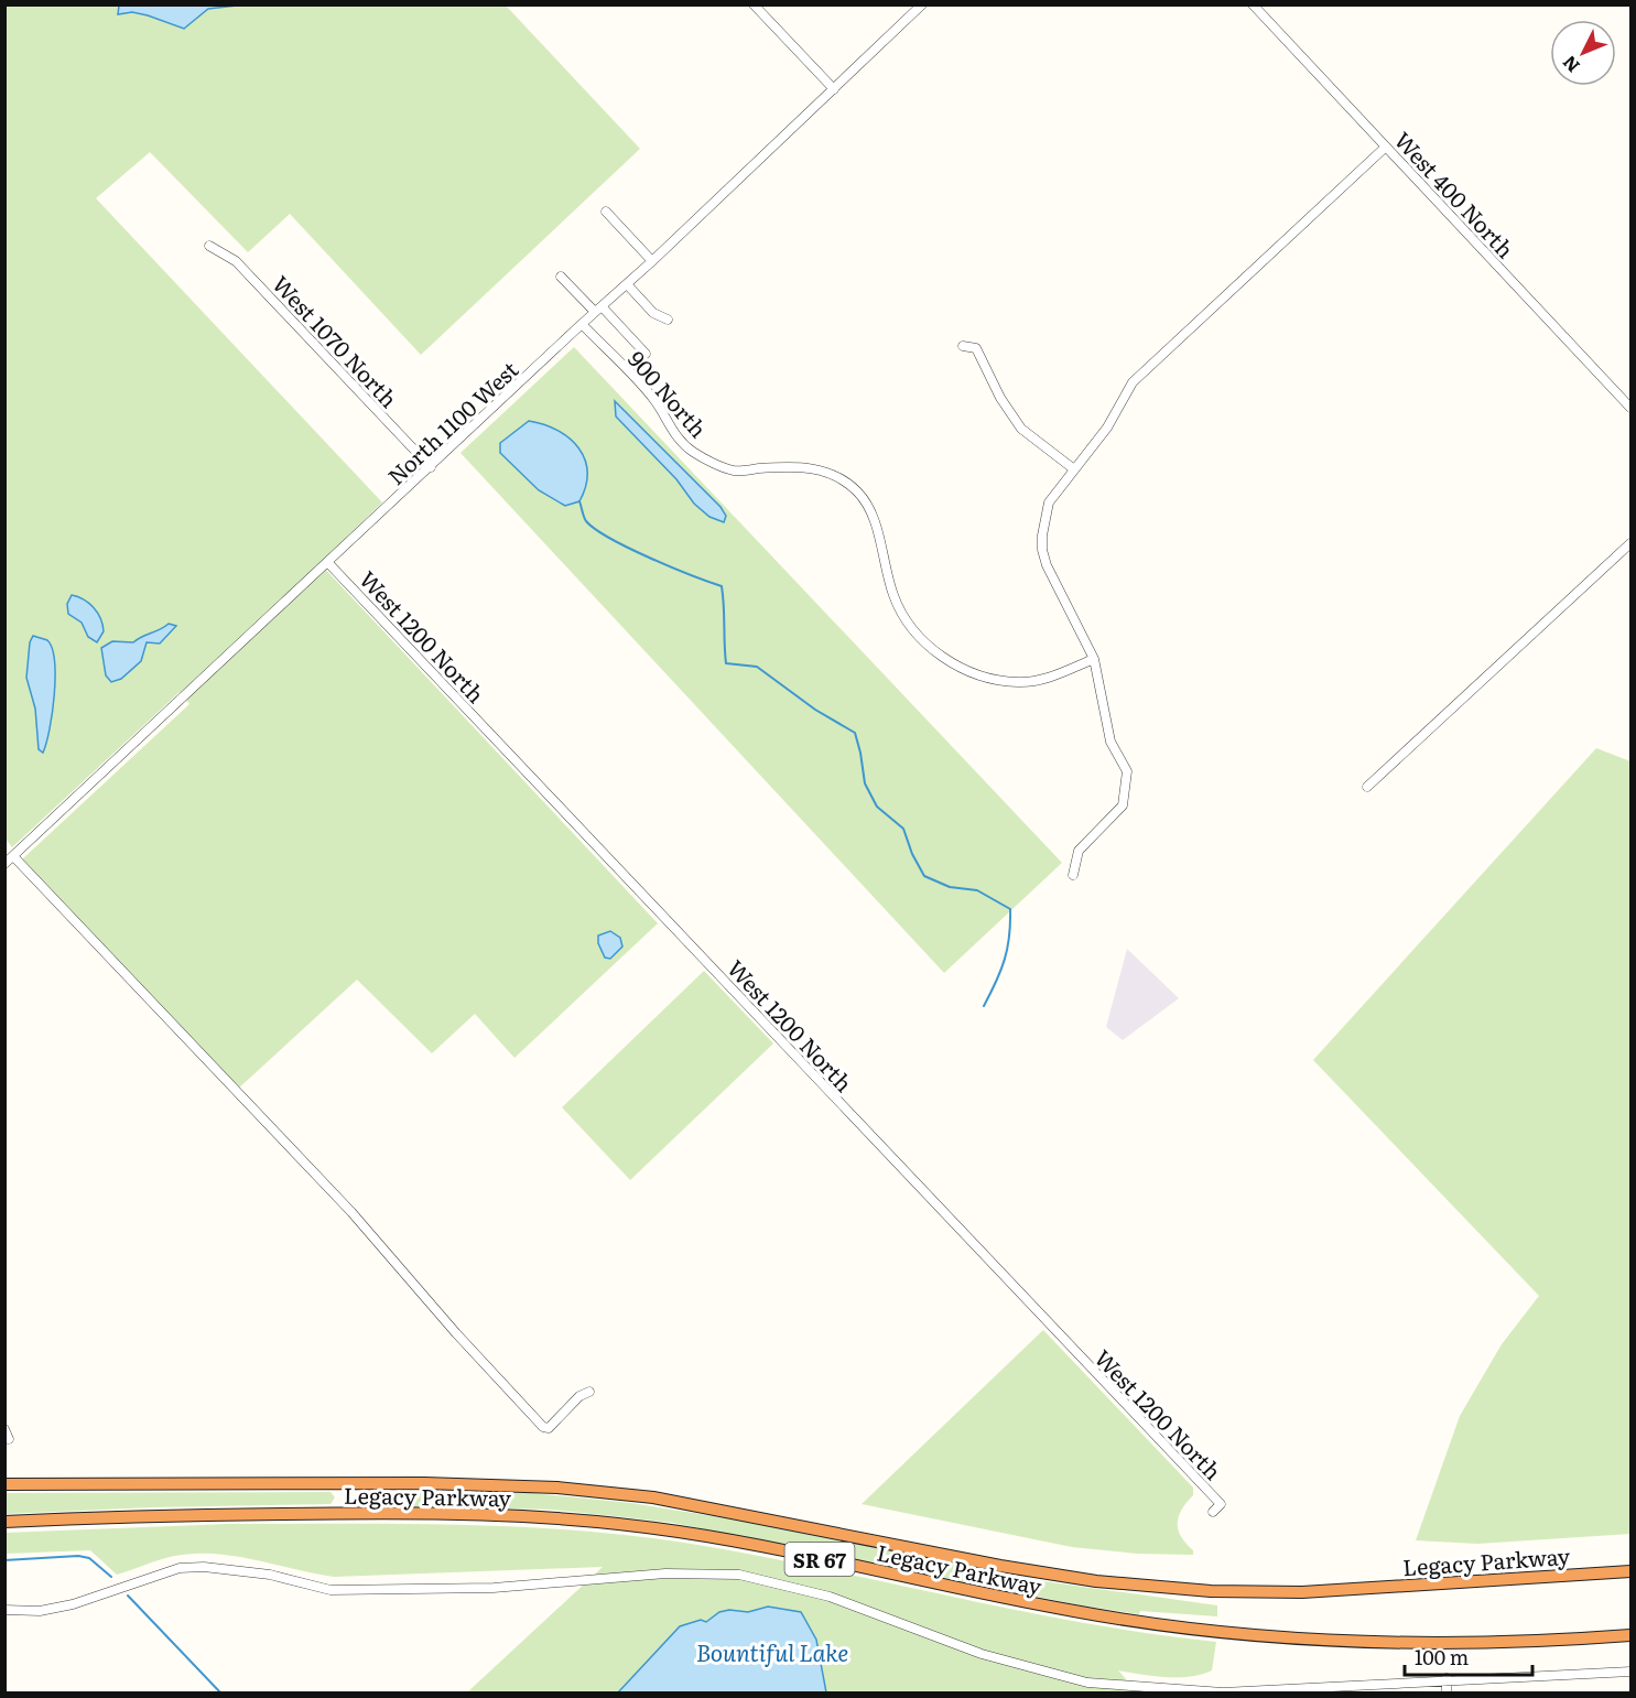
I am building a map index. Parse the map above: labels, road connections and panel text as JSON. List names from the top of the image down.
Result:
{
  "streets": {
    "highway": ["Legacy Parkway", "SR 67"],
    "street": [
      "West 400 North",
      "West 1070 North",
      "900 North",
      "North 1100 West",
      "West 1200 North"
    ]
  },
  "crossings": [
    ["West 1070 North", "North 1100 West"],
    ["900 North", "North 1100 West"],
    ["North 1100 West", "West 1200 North"]
  ],
  "water": ["Bountiful Lake"],
  "scale_bar": "100 m",
  "north": "bottom left"
}
